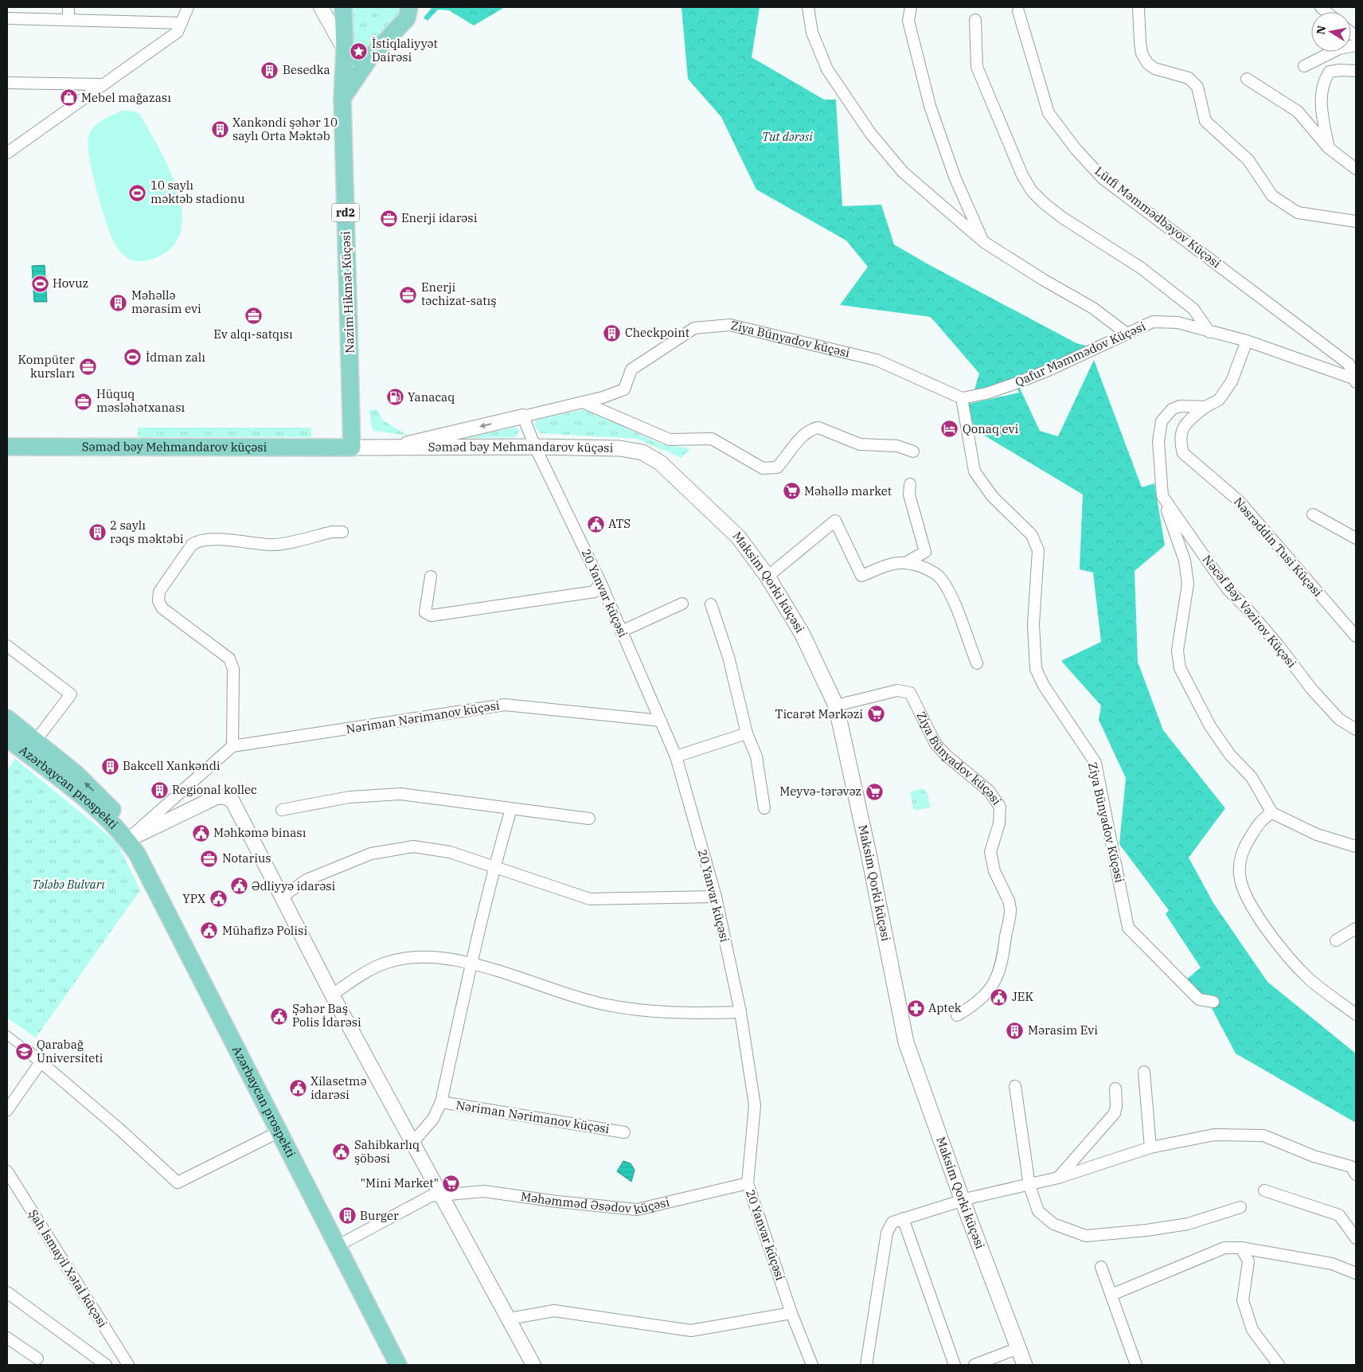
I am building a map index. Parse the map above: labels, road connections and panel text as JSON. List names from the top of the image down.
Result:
{
  "streets": {
    "main road": [
      "rd2",
      "Nazim Hikmət Küçəsi",
      "Səməd bəy Mehmandarov küçəsi",
      "Maksim Qorki küçəsi",
      "Azərbaycan prospekti"
    ],
    "street": [
      "Lütfi Məmmədbəyov Küçəsi",
      "Ziya Bünyadov küçəsi",
      "Qafur Məmmədov Küçəsi",
      "Nəsrəddin Tusi Küçəsi",
      "20 Yanvar küçəsi",
      "Nəcəf Bəy Vəzirov Küçəsi",
      "Nəriman Nərimanov küçəsi",
      "Ziya Bünyadov Küçəsi",
      "Məhəmməd Əsədov küçəsi",
      "Şah İsmayil Xətaİ küçəsi"
    ]
  },
  "crossings": [
    ["Lütfi Məmmədbəyov Küçəsi", "Qafur Məmmədov Küçəsi"],
    ["Nazim Hikmət Küçəsi", "Səməd bəy Mehmandarov küçəsi"],
    ["Ziya Bünyadov küçəsi", "Qafur Məmmədov Küçəsi"],
    ["Ziya Bünyadov küçəsi", "Səməd bəy Mehmandarov küçəsi"],
    ["Ziya Bünyadov küçəsi", "Maksim Qorki küçəsi"],
    ["Ziya Bünyadov küçəsi", "20 Yanvar küçəsi"],
    ["Ziya Bünyadov küçəsi", "Ziya Bünyadov Küçəsi"],
    ["Qafur Məmmədov Küçəsi", "Ziya Bünyadov Küçəsi"],
    ["Səməd bəy Mehmandarov küçəsi", "Maksim Qorki küçəsi"],
    ["Səməd bəy Mehmandarov küçəsi", "20 Yanvar küçəsi"],
    ["20 Yanvar küçəsi", "Nəriman Nərimanov küçəsi"],
    ["20 Yanvar küçəsi", "Məhəmməd Əsədov küçəsi"],
    ["Azərbaycan prospekti", "Məhəmməd Əsədov küçəsi"]
  ],
  "parks": ["Tut dərəsi", "Tələbə Bulvarı"],
  "places": {
    "place": ["İstiqlaliyyət Dairəsi"],
    "building": [
      "Besedka",
      "Xankəndi şəhər 10 saylı Orta Məktəb",
      "Məhəllə mərasim evi",
      "Checkpoint",
      "2 saylı rəqs məktəbi",
      "Bakcell Xankəndi",
      "Regional kollec",
      "Mərasim Evi",
      "Burger"
    ],
    "shop": ["Mebel mağazası"],
    "sports": ["10 saylı məktəb stadionu", "Hovuz", "İdman zalı"],
    "office": [
      "Enerji idarəsi",
      "Enerji təchizat-satış",
      "Ev alqı-satqısı",
      "Kompüter kursları",
      "Hüquq məsləhətxanası",
      "Notarius"
    ],
    "fuel station": ["Yanacaq"],
    "hotel": ["Qonaq evi"],
    "supermarket": [
      "Məhəllə market",
      "Ticarət Mərkəzi",
      "Meyvə-tərəvəz",
      "\"Mini Market\""
    ],
    "public building": [
      "ATS",
      "Məhkəmə binası",
      "Ədliyyə idarəsi",
      "YPX",
      "Mühafizə Polisi",
      "JEK",
      "Şəhər Baş Polis İdarəsi",
      "Xilasetmə idarəsi",
      "Sahibkarlıq şöbəsi"
    ],
    "pharmacy": ["Aptek"],
    "school or university": ["Qarabağ Universiteti"]
  },
  "north": "left"
}
